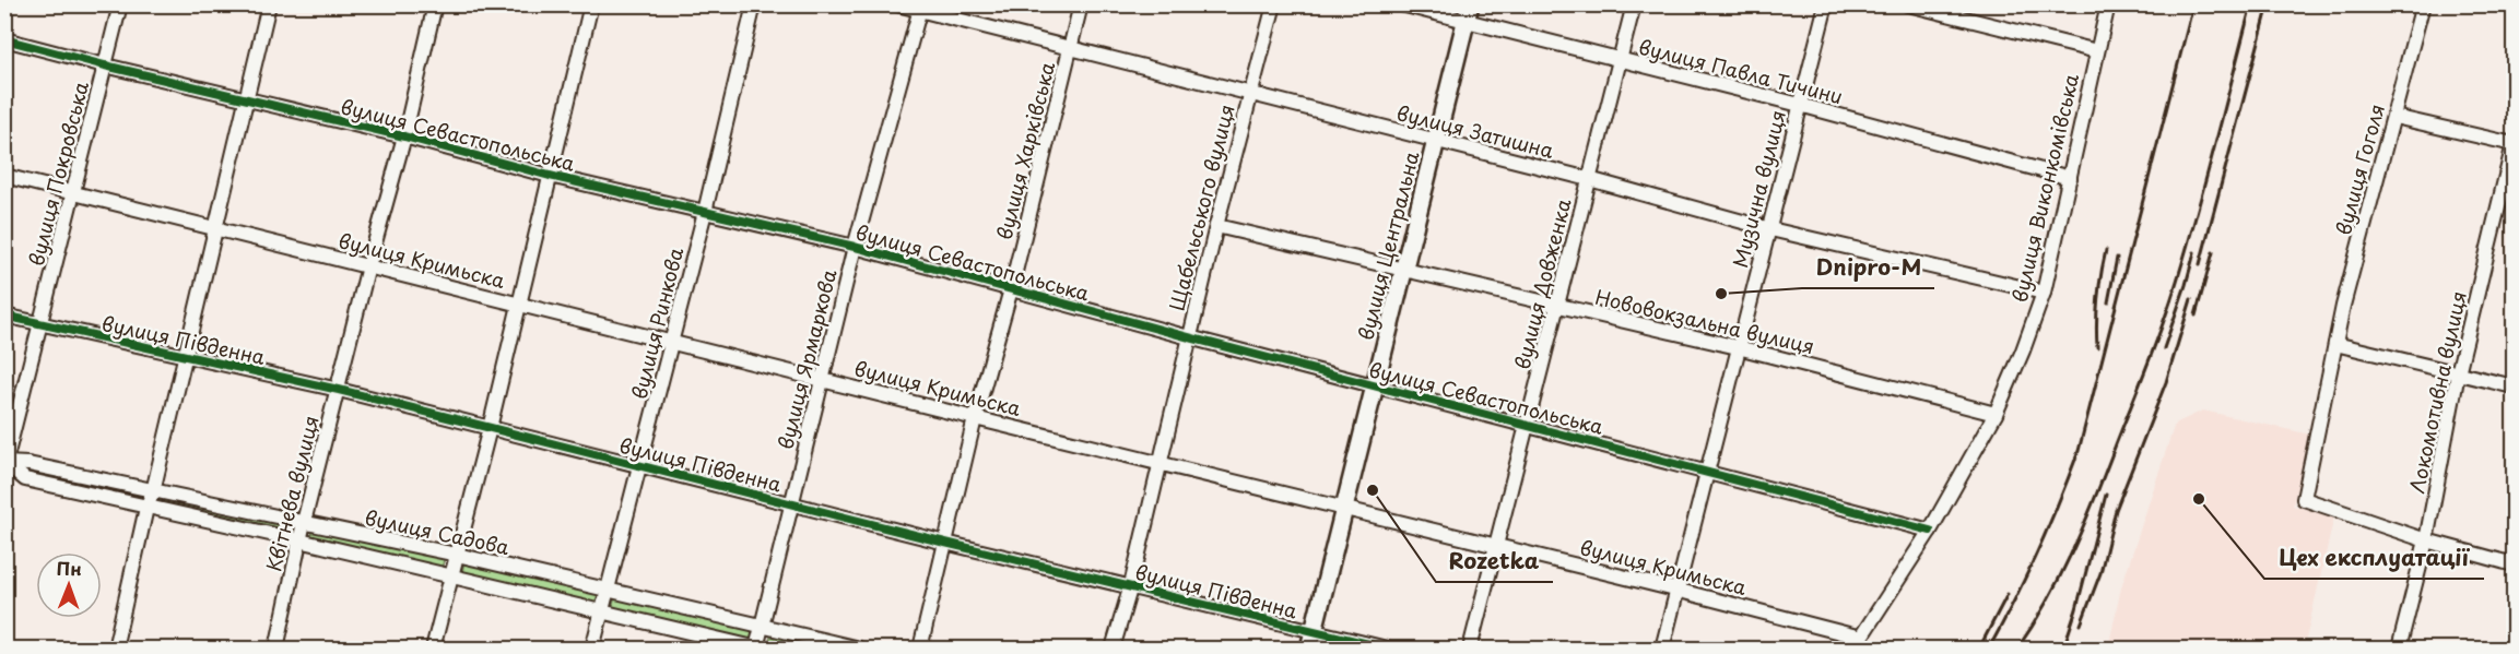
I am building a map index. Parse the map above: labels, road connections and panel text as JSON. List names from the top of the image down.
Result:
{
  "streets": {
    "main road": ["вулиця Центральна"],
    "street": [
      "вулиця Павла Тичини",
      "вулиця Затишна",
      "вулиця Севастопольська",
      "вулиця Харківська",
      "вулиця Гоголя",
      "вулиця Покровська",
      "вулиця Виконкомівська",
      "Музична вулиця",
      "Щабельського вулиця",
      "вулиця Кримьска",
      "вулиця Довженка",
      "Нововокзальна вулиця",
      "вулиця Ринкова",
      "вулиця Південна",
      "вулиця Ярмаркова",
      "Локомотивна вулиця",
      "Квітнева вулиця",
      "вулиця Садова"
    ]
  },
  "crossings": [
    ["вулиця Павла Тичини", "вулиця Виконкомівська"],
    ["вулиця Павла Тичини", "Музична вулиця"],
    ["вулиця Павла Тичини", "вулиця Центральна"],
    ["вулиця Павла Тичини", "вулиця Довженка"],
    ["вулиця Затишна", "вулиця Харківська"],
    ["вулиця Затишна", "вулиця Виконкомівська"],
    ["вулиця Затишна", "Музична вулиця"],
    ["вулиця Затишна", "Щабельського вулиця"],
    ["вулиця Затишна", "вулиця Центральна"],
    ["вулиця Затишна", "вулиця Довженка"],
    ["вулиця Затишна", "вулиця Ярмаркова"],
    ["вулиця Севастопольська", "вулиця Харківська"],
    ["вулиця Севастопольська", "вулиця Покровська"],
    ["вулиця Севастопольська", "вулиця Виконкомівська"],
    ["вулиця Севастопольська", "Музична вулиця"],
    ["вулиця Севастопольська", "Щабельського вулиця"],
    ["вулиця Севастопольська", "вулиця Центральна"],
    ["вулиця Севастопольська", "вулиця Довженка"],
    ["вулиця Севастопольська", "вулиця Ринкова"],
    ["вулиця Севастопольська", "вулиця Ярмаркова"],
    ["вулиця Севастопольська", "Квітнева вулиця"],
    ["вулиця Харківська", "вулиця Кримьска"],
    ["вулиця Харківська", "вулиця Південна"],
    ["вулиця Гоголя", "Локомотивна вулиця"],
    ["вулиця Покровська", "вулиця Кримьска"],
    ["вулиця Покровська", "вулиця Південна"],
    ["вулиця Покровська", "вулиця Садова"],
    ["вулиця Виконкомівська", "вулиця Кримьска"],
    ["вулиця Виконкомівська", "Нововокзальна вулиця"],
    ["Музична вулиця", "вулиця Кримьска"],
    ["Музична вулиця", "Нововокзальна вулиця"],
    ["Щабельського вулиця", "вулиця Кримьска"],
    ["Щабельського вулиця", "Нововокзальна вулиця"],
    ["Щабельського вулиця", "вулиця Південна"],
    ["вулиця Центральна", "вулиця Кримьска"],
    ["вулиця Центральна", "Нововокзальна вулиця"],
    ["вулиця Центральна", "вулиця Південна"],
    ["вулиця Кримьска", "вулиця Довженка"],
    ["вулиця Кримьска", "вулиця Ринкова"],
    ["вулиця Кримьска", "вулиця Ярмаркова"],
    ["вулиця Кримьска", "Квітнева вулиця"],
    ["вулиця Довженка", "Нововокзальна вулиця"],
    ["вулиця Ринкова", "вулиця Південна"],
    ["вулиця Ринкова", "вулиця Садова"],
    ["вулиця Південна", "вулиця Ярмаркова"],
    ["вулиця Південна", "Квітнева вулиця"],
    ["вулиця Ярмаркова", "вулиця Садова"],
    ["Квітнева вулиця", "вулиця Садова"]
  ],
  "places": ["Dnipro-M", "Rozetka", "Цех експлуатації"],
  "north": "top"
}
